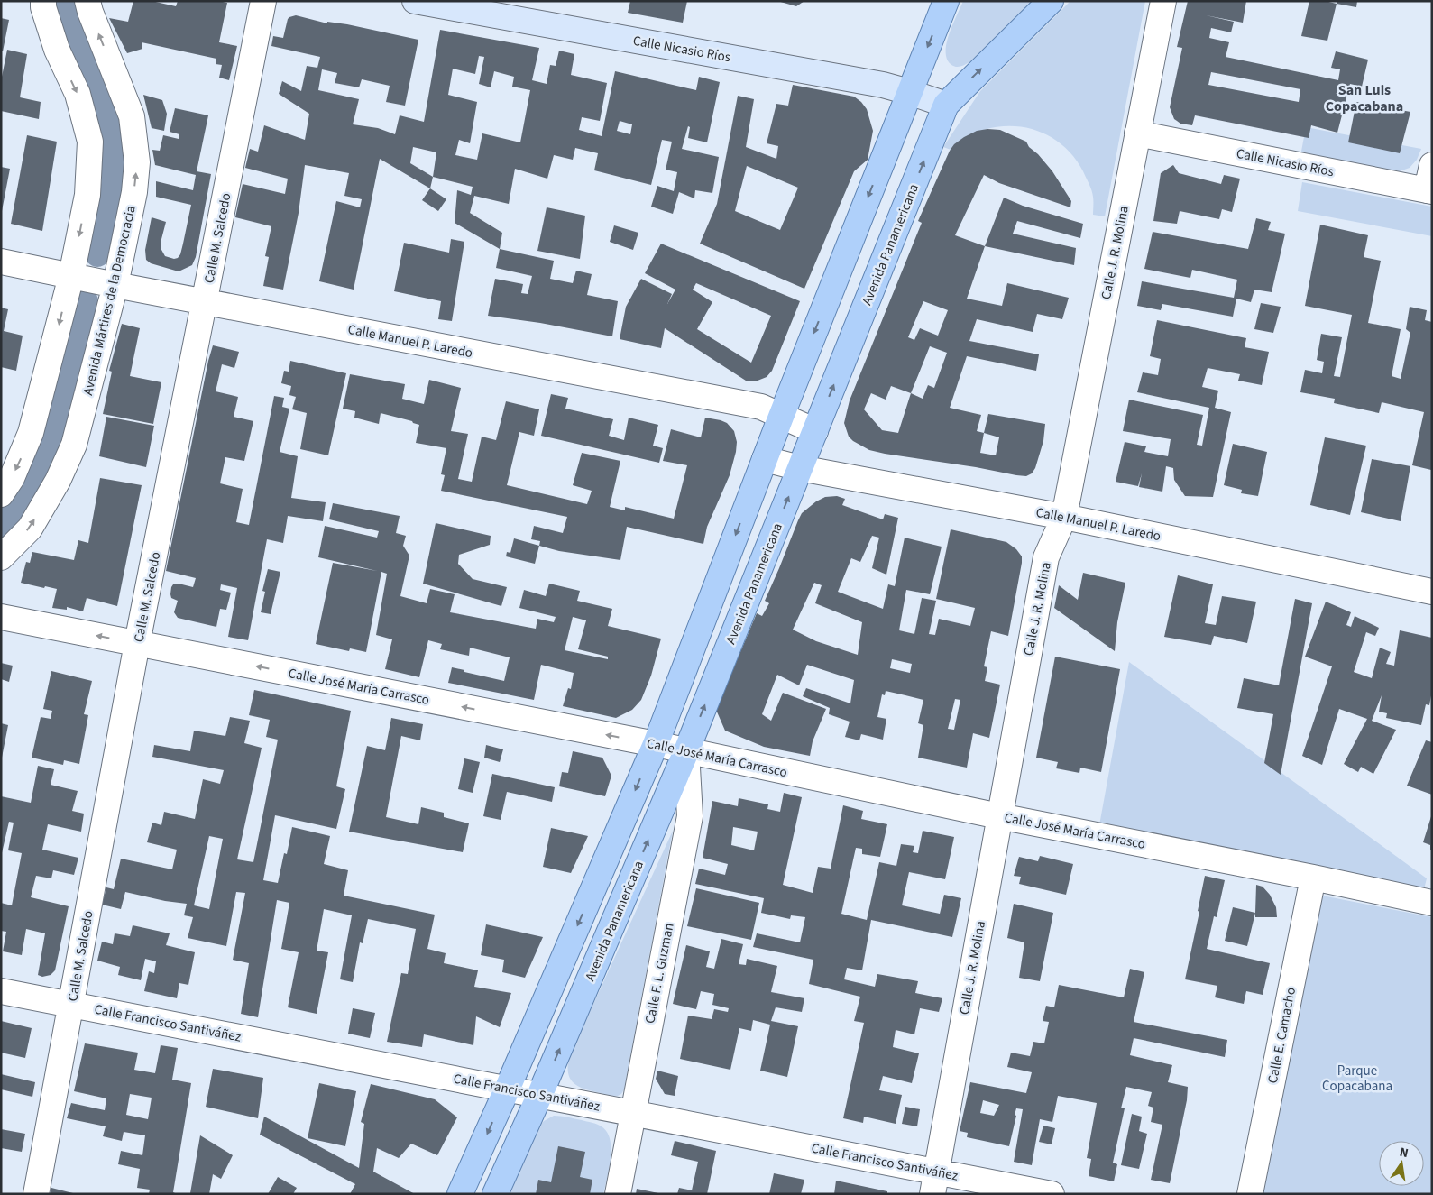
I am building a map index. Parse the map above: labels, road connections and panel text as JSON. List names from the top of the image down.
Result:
{
  "streets": {
    "main road": ["Avenida Panamericana"],
    "street": [
      "Calle Nicasio Ríos",
      "Calle M. Salcedo",
      "Calle J. R. Molina",
      "Avenida Mártires de la Democracia",
      "Calle Manuel P. Laredo",
      "Calle José María Carrasco",
      "Calle F. L. Guzman",
      "Calle Francisco Santiváñez",
      "Calle E. Camacho"
    ]
  },
  "crossings": [
    ["Calle Nicasio Ríos", "Avenida Panamericana"],
    ["Calle Nicasio Ríos", "Calle J. R. Molina"],
    ["Calle M. Salcedo", "Calle Manuel P. Laredo"],
    ["Calle M. Salcedo", "Calle José María Carrasco"],
    ["Calle M. Salcedo", "Calle Francisco Santiváñez"],
    ["Avenida Panamericana", "Calle Manuel P. Laredo"],
    ["Avenida Panamericana", "Calle José María Carrasco"],
    ["Avenida Panamericana", "Calle F. L. Guzman"],
    ["Avenida Panamericana", "Calle Francisco Santiváñez"],
    ["Calle J. R. Molina", "Calle Manuel P. Laredo"],
    ["Calle J. R. Molina", "Calle José María Carrasco"],
    ["Calle J. R. Molina", "Calle Francisco Santiváñez"],
    ["Avenida Mártires de la Democracia", "Calle Manuel P. Laredo"],
    ["Calle José María Carrasco", "Calle F. L. Guzman"],
    ["Calle José María Carrasco", "Calle E. Camacho"],
    ["Calle F. L. Guzman", "Calle Francisco Santiváñez"]
  ],
  "one_way": ["Calle José María Carrasco"],
  "districts": ["San Luis Copacabana"],
  "parks": ["Parque Copacabana"],
  "north": "top"
}
